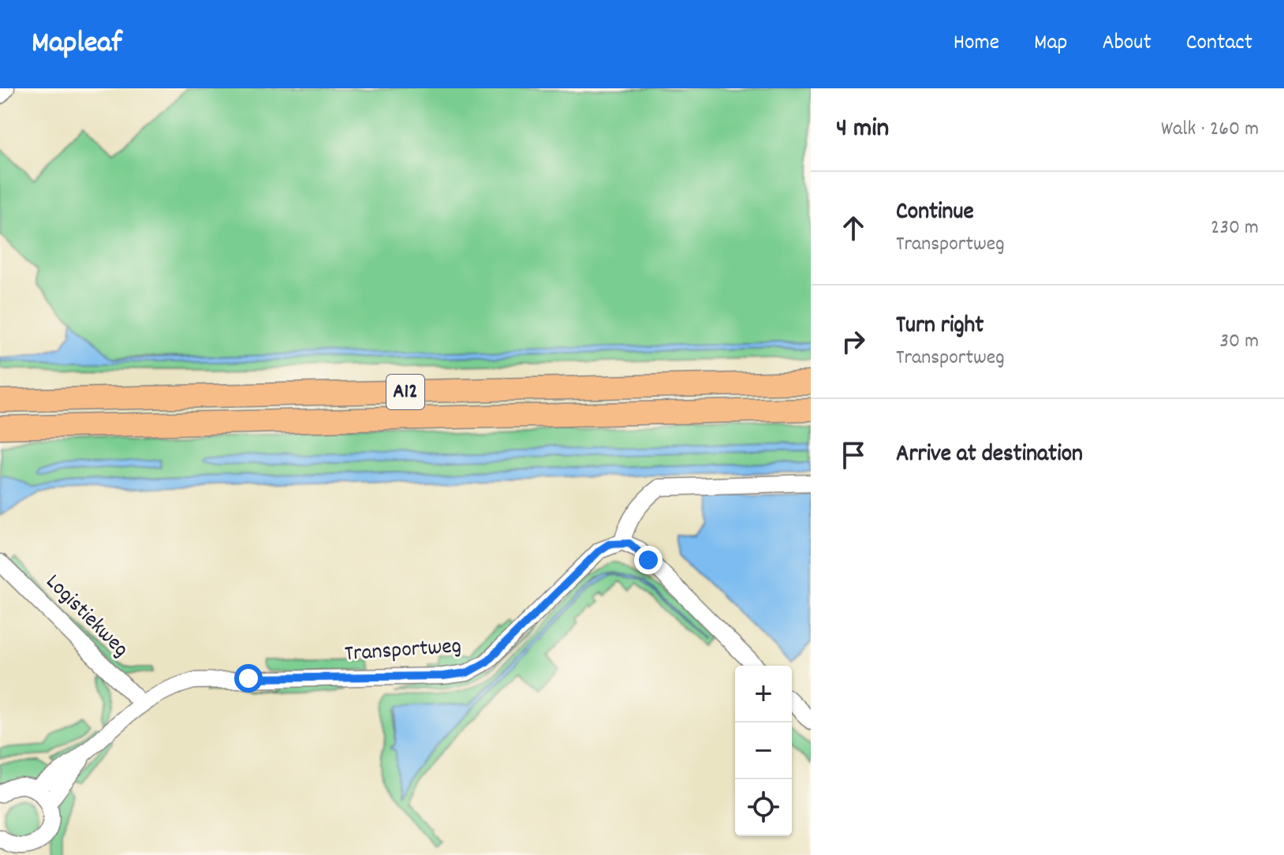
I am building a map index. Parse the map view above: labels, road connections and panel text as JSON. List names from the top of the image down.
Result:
{
  "streets": {
    "highway": ["A12"],
    "street": ["Logistiekweg", "Transportweg"]
  },
  "crossings": [
    ["Logistiekweg", "Transportweg"]
  ],
  "page": {
    "header": "Mapleaf",
    "nav": [
      "Home",
      "Map",
      "About",
      "Contact"
    ],
    "heading": ["4 min", "Walk · 260 m"],
    "list": [
      ["Continue", "Transportweg", "230 m"],
      ["Turn right", "Transportweg", "30 m"],
      "Arrive at destination"
    ],
    "map_buttons": ["+", "−"]
  }
}
